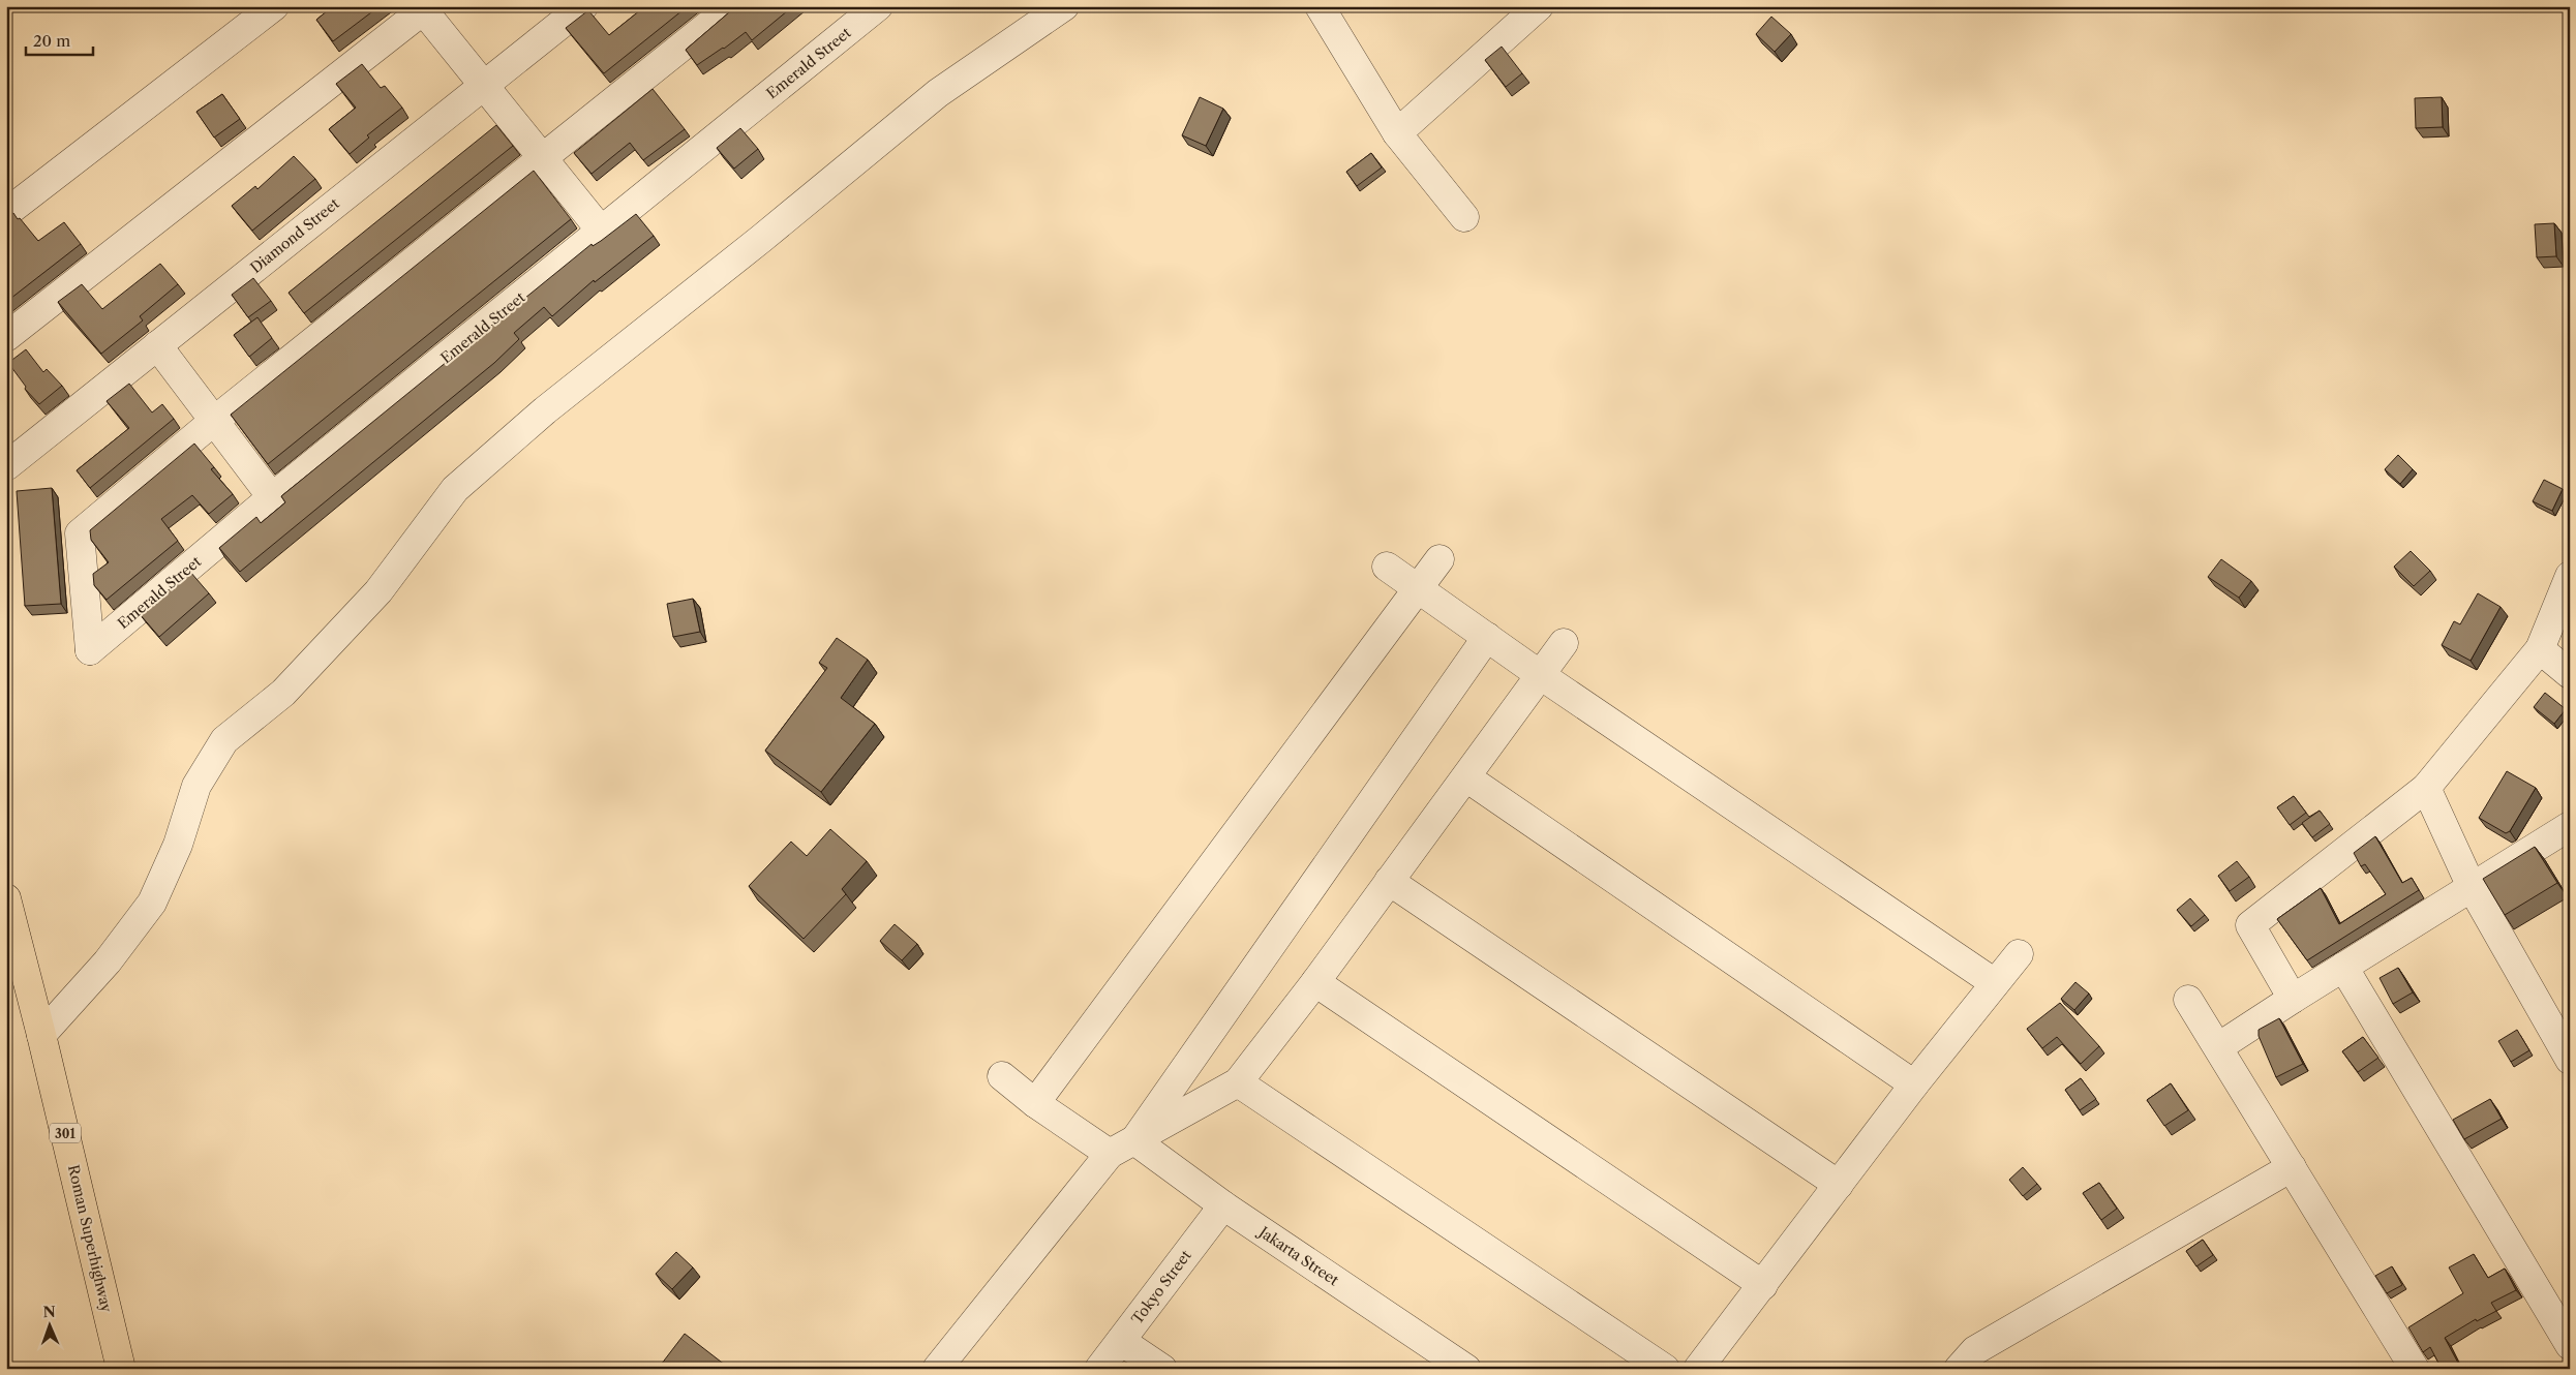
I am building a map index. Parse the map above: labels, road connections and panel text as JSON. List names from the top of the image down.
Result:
{
  "streets": {
    "main road": ["301", "Roman Superhighway"],
    "street": [
      "Emerald Street",
      "Diamond Street",
      "Jakarta Street",
      "Tokyo Street"
    ]
  },
  "crossings": [
    ["Jakarta Street", "Tokyo Street"]
  ],
  "scale_bar": "20 m",
  "north": "top"
}
